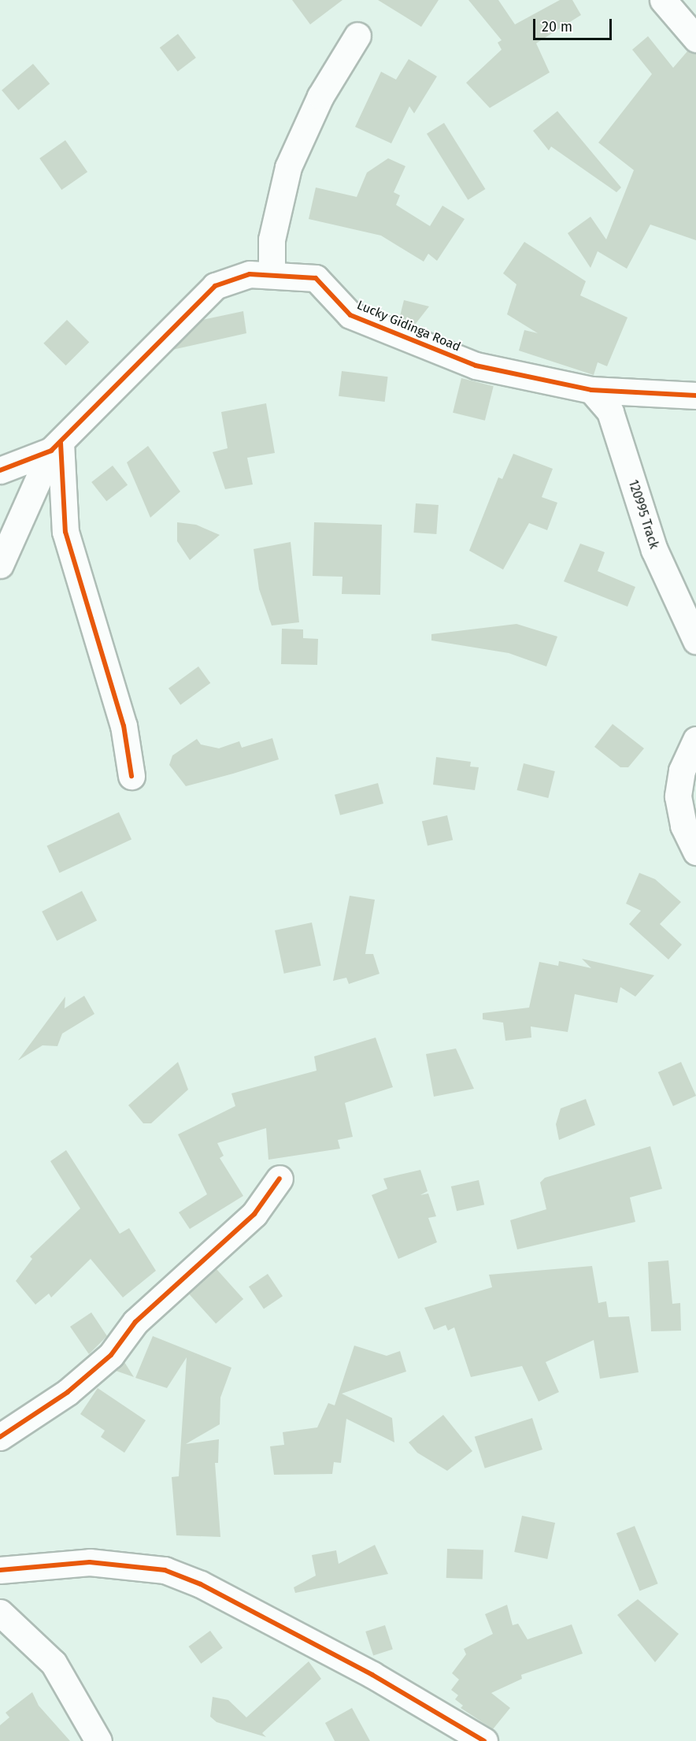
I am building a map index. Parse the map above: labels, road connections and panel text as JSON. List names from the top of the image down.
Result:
{
  "streets": {
    "street": ["Lucky Gidinga Road", "120995 Track"]
  },
  "crossings": [
    ["Lucky Gidinga Road", "120995 Track"]
  ],
  "scale_bar": "20 m"
}
